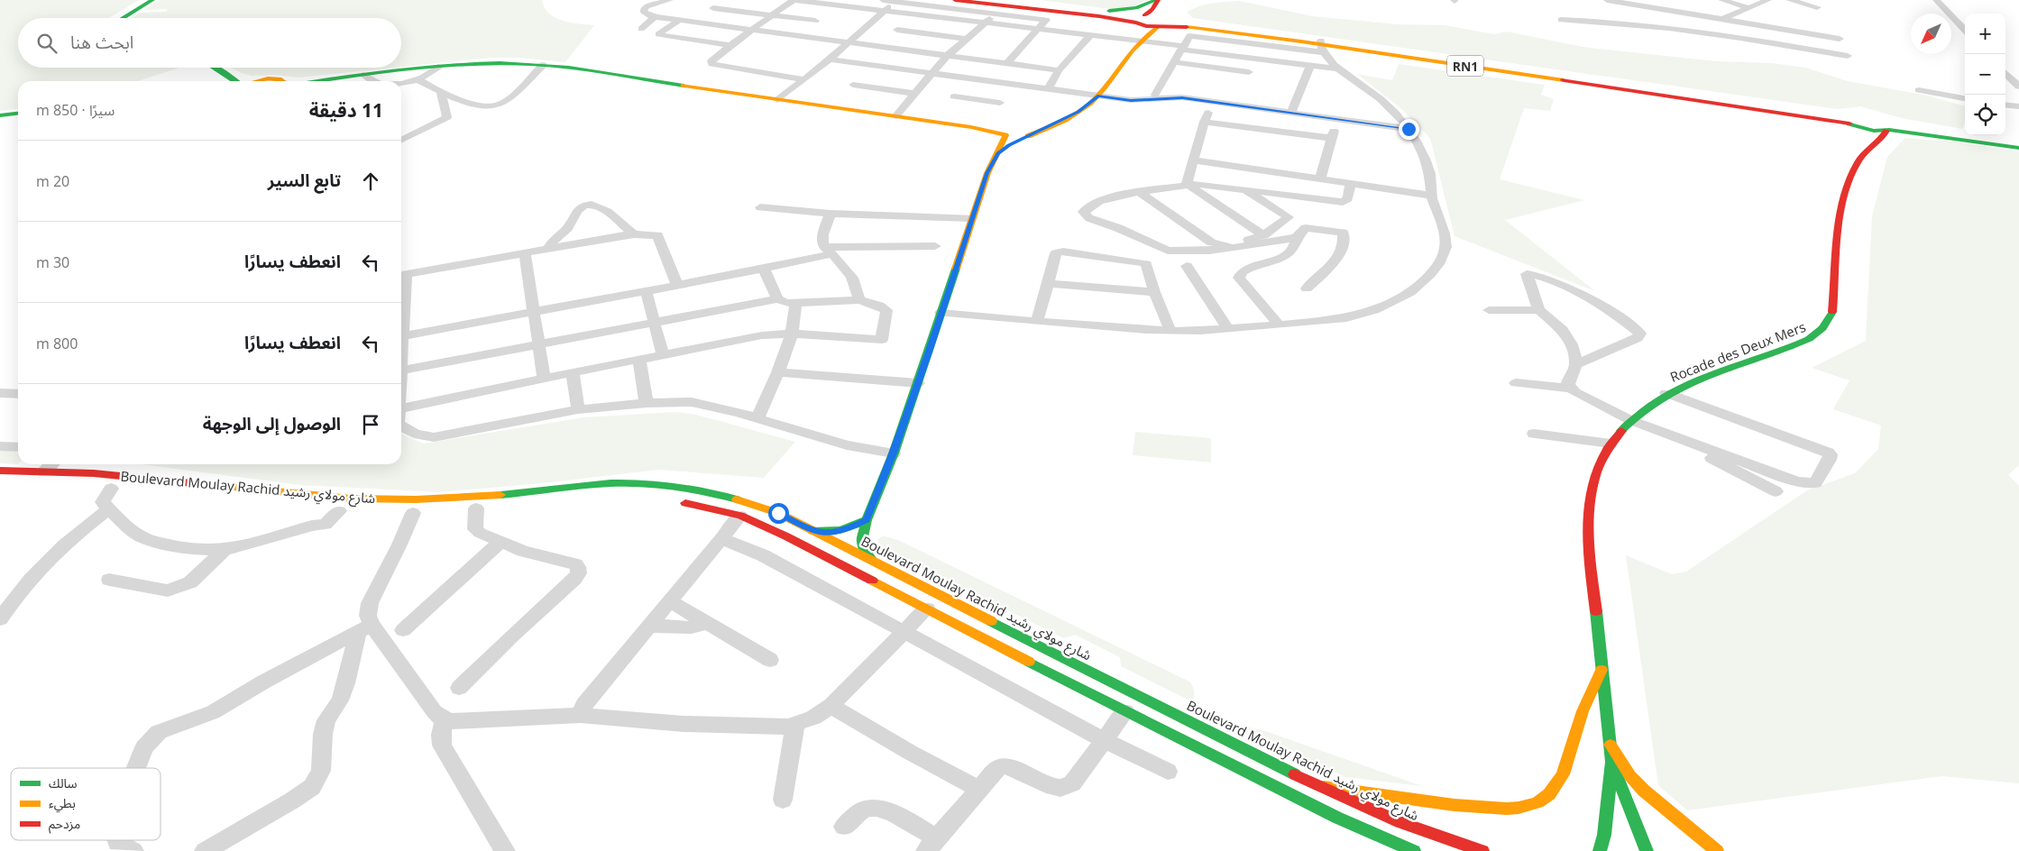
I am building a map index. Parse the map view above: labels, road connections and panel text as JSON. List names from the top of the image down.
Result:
{
  "streets": {
    "main road": ["RN1", "Rocade des Deux Mers", "Boulevard Moulay Rachid شارع مولاي رشيد"]
  },
  "crossings": [
    ["RN1", "Rocade des Deux Mers"]
  ],
  "legend": ["سالك", "بطيء", "مزدحم"],
  "north": "bottom left",
  "page": {
    "map_buttons": ["+", "−"],
    "search": "ابحث هنا",
    "heading": ["11 دقيقة", "سيرًا · 850 m"],
    "list": [
      ["تابع السير", "20 m"],
      ["انعطف يسارًا", "30 m"],
      ["انعطف يسارًا", "800 m"],
      "الوصول إلى الوجهة"
    ]
  }
}
